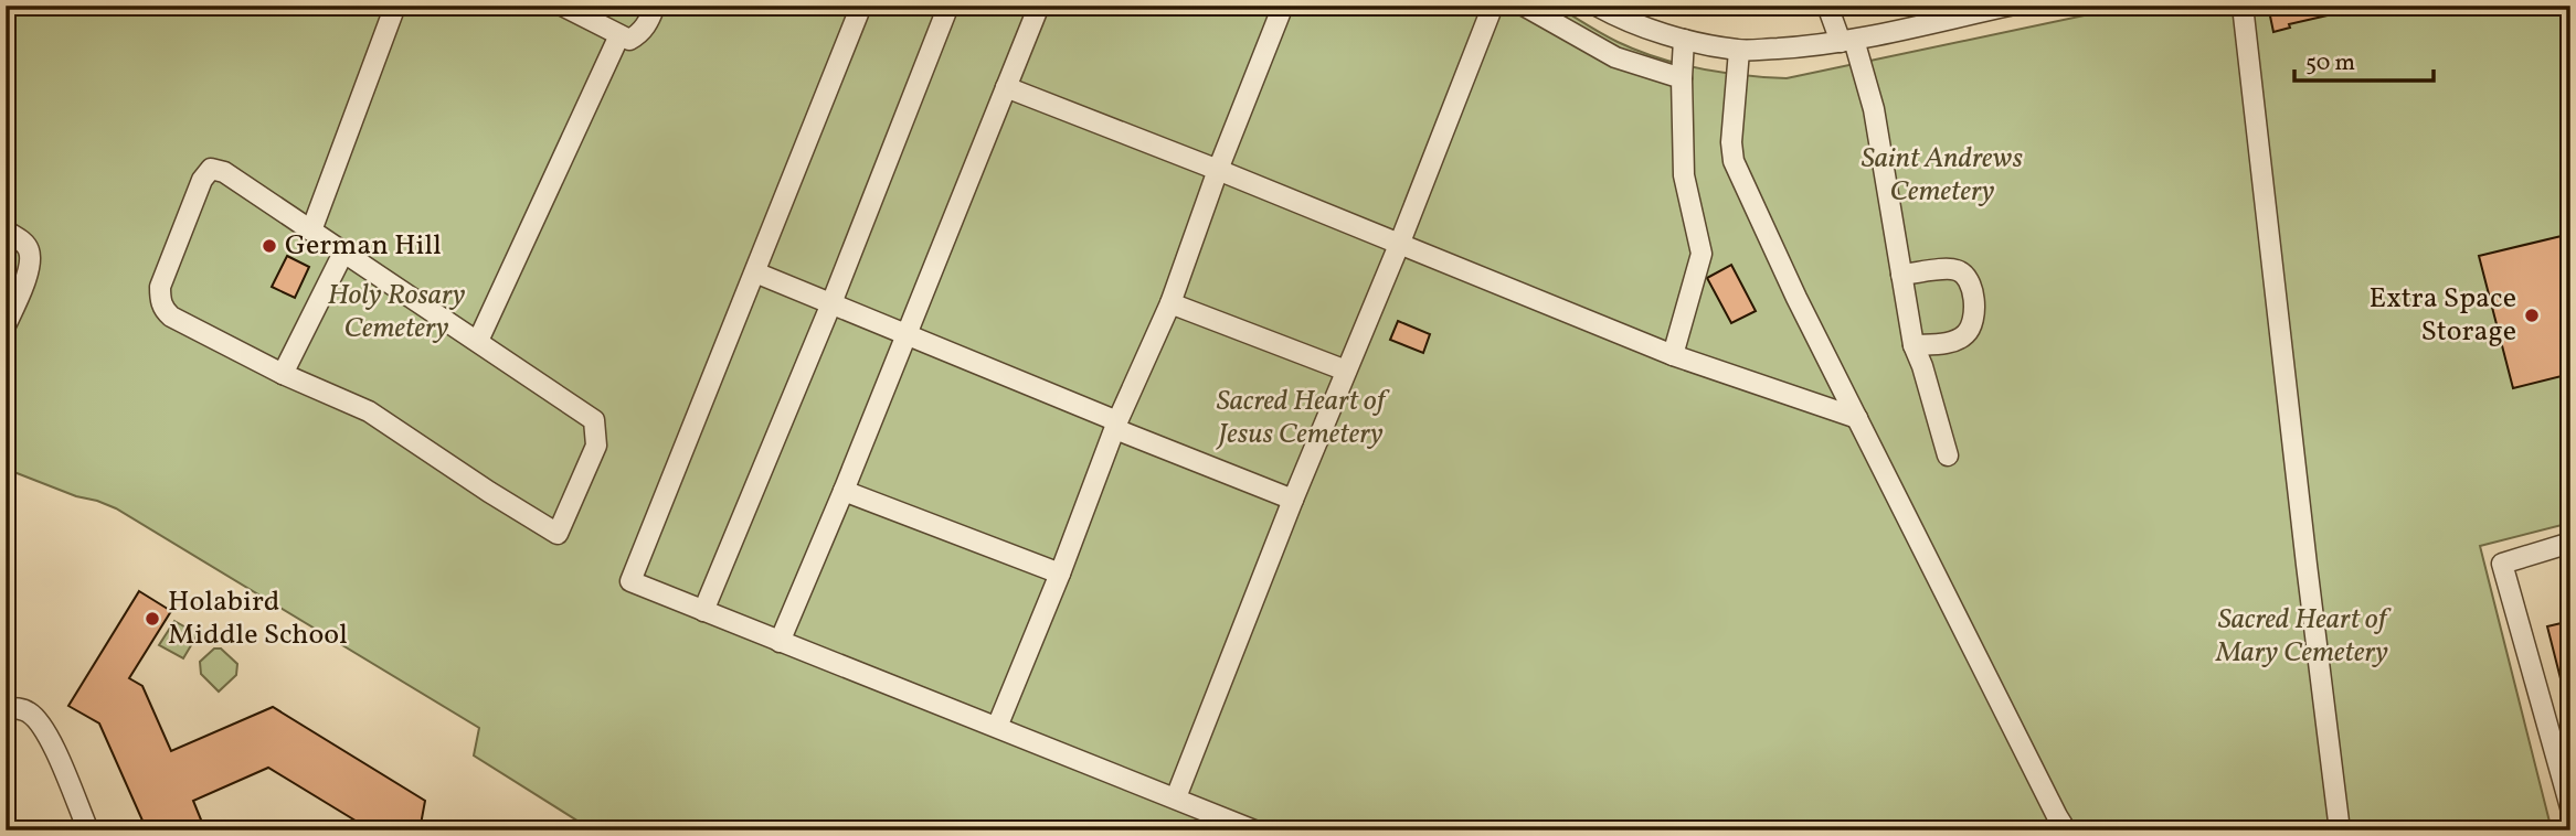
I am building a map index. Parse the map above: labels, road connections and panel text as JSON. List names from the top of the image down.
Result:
{
  "parks": [
    "Saint Andrews Cemetery",
    "Holy Rosary Cemetery",
    "Sacred Heart of Jesus Cemetery",
    "Sacred Heart of Mary Cemetery"
  ],
  "places": ["German Hill", "Extra Space Storage", "Holabird Middle School"],
  "scale_bar": "50 m"
}
